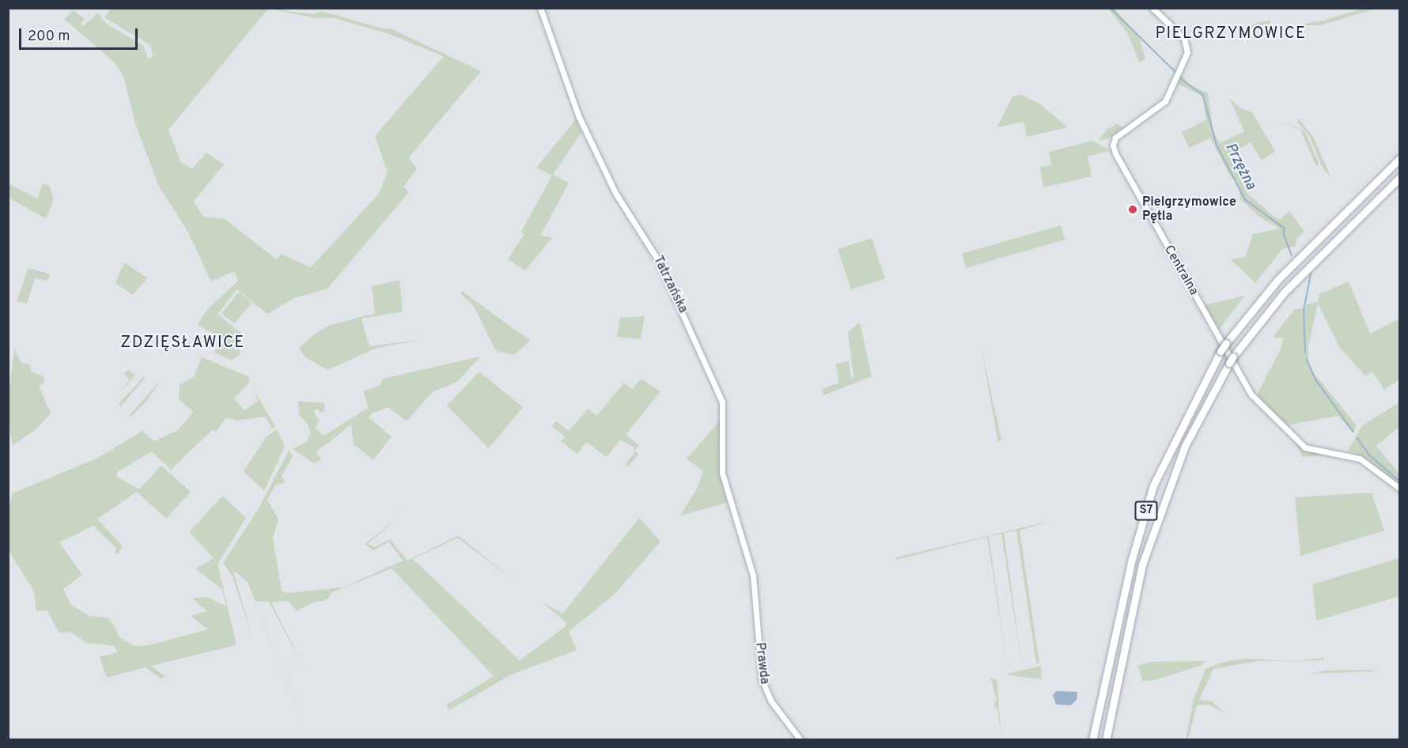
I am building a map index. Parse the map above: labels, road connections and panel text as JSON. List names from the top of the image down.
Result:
{
  "streets": {
    "highway": ["S7"],
    "street": ["Centralna", "Tatrzańska", "Prawda"]
  },
  "crossings": [
    ["Tatrzańska", "Prawda"]
  ],
  "districts": ["PIELGRZYMOWICE", "ZDZIĘSŁAWICE"],
  "water": ["Przężna"],
  "places": ["Pielgrzymowice Pętla"],
  "scale_bar": "200 m"
}
